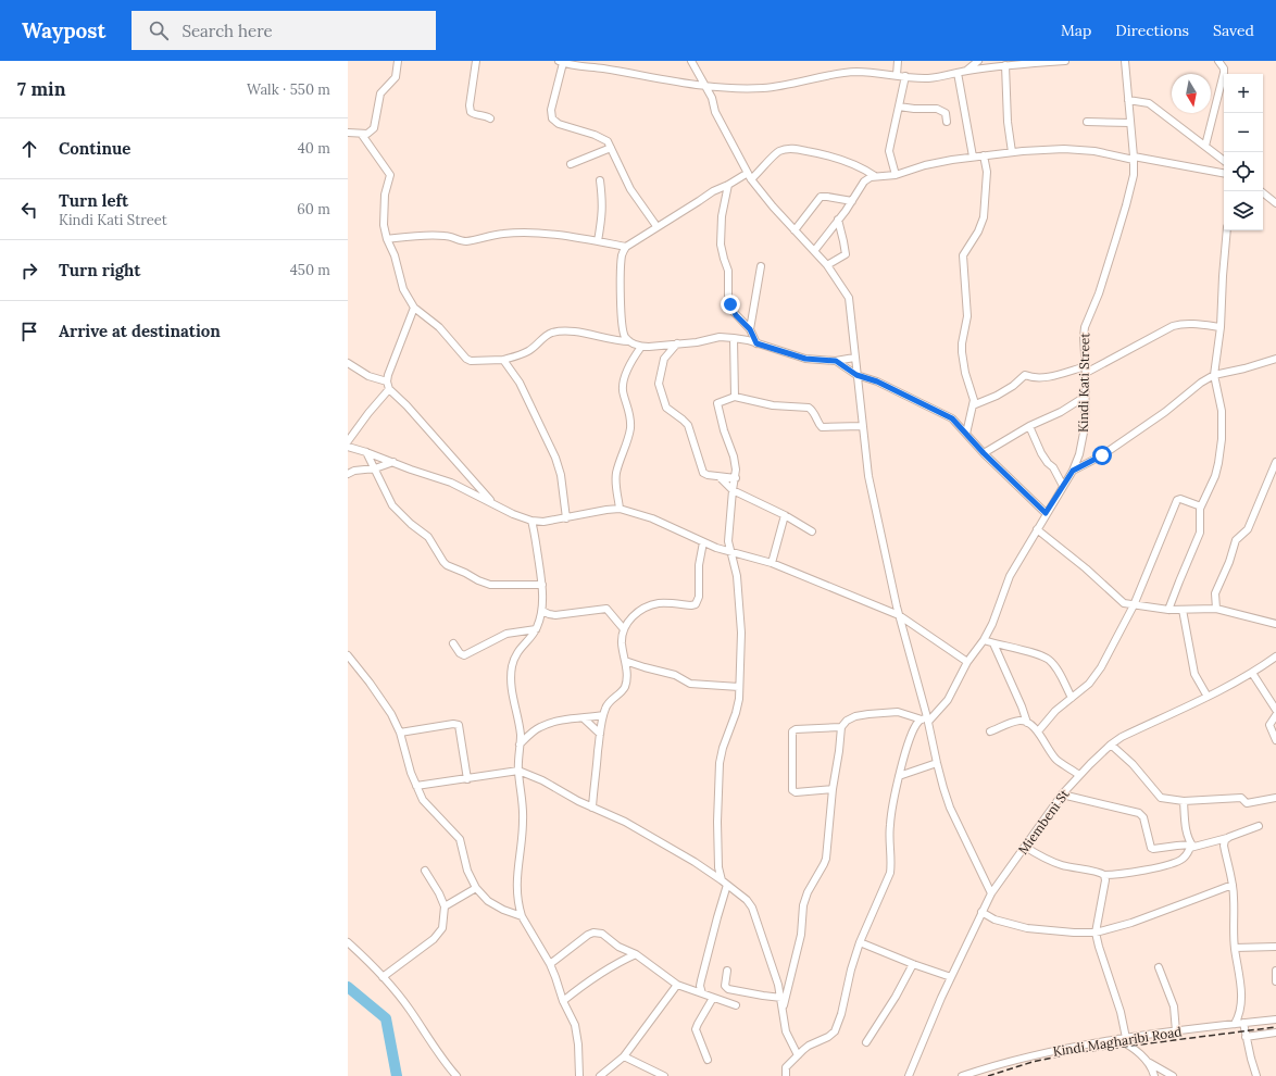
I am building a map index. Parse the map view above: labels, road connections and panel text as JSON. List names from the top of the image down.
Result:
{
  "streets": {
    "street": ["Kindi Kati Street", "Miembeni St", "Kindi Magharibi Road"]
  },
  "north": "bottom",
  "page": {
    "header": "Waypost",
    "search": "Search here",
    "nav": ["Map", "Directions", "Saved"],
    "heading": ["7 min", "Walk · 550 m"],
    "map_buttons": ["+", "−"],
    "list": [
      ["Continue", "40 m"],
      ["Turn left", "Kindi Kati Street", "60 m"],
      ["Turn right", "450 m"],
      "Arrive at destination"
    ]
  }
}
